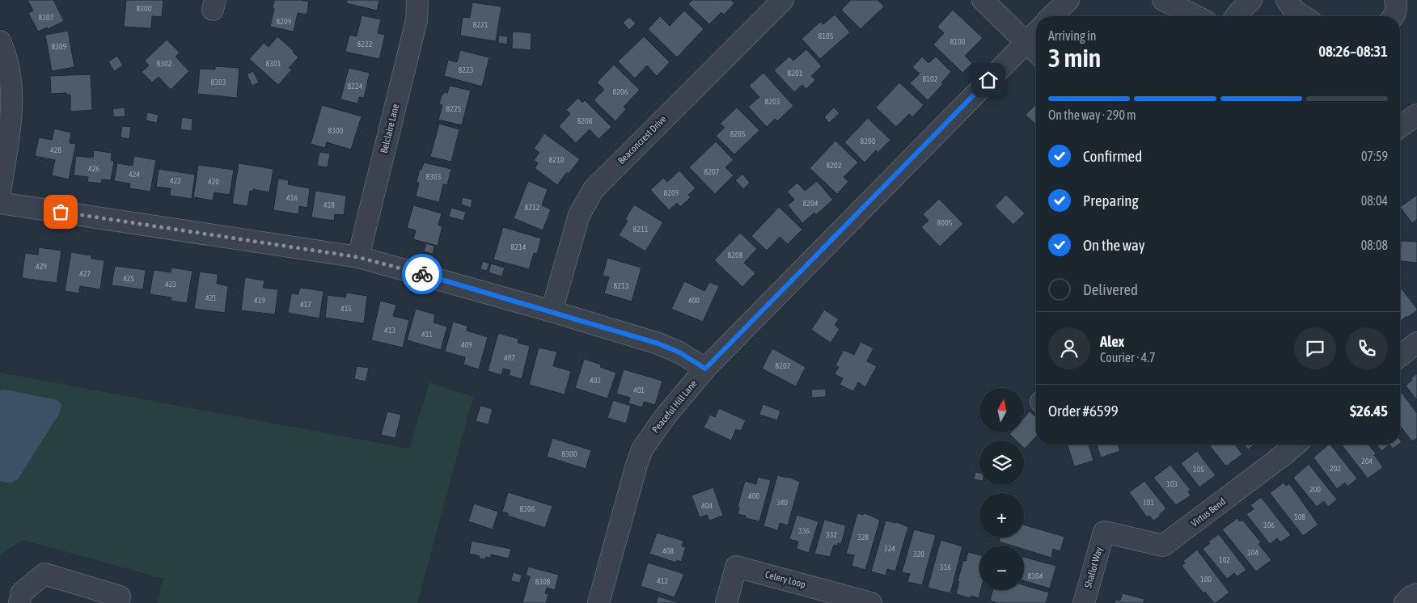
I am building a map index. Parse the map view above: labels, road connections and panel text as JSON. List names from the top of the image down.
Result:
{
  "streets": {
    "street": [
      "Belclaire Lane",
      "Beaconcrest Drive",
      "Peaceful Hill Lane",
      "Virtus Bend",
      "Shallot Way",
      "Celery Loop"
    ]
  },
  "crossings": [
    ["Virtus Bend", "Shallot Way"]
  ],
  "house_numbers": [
    "8300",
    "8307",
    "8209",
    "8221",
    "8105",
    "8100",
    "8222",
    "8309",
    "8302",
    "8301",
    "8223",
    "8201",
    "8102",
    "8303",
    "8224",
    "8206",
    "8203",
    "8225",
    "8208",
    "8300",
    "8205",
    "8200",
    "428",
    "8210",
    "8202",
    "426",
    "8207",
    "424",
    "8303",
    "422",
    "420",
    "8209",
    "416",
    "8204",
    "418",
    "8212",
    "8005",
    "8211",
    "8214",
    "8208",
    "429",
    "427",
    "425",
    "423",
    "8213",
    "421",
    "419",
    "400",
    "417",
    "415",
    "413",
    "411",
    "409",
    "407",
    "8207",
    "403",
    "401",
    "8300",
    "204",
    "202",
    "105",
    "103",
    "200",
    "400",
    "340",
    "101",
    "404",
    "8306",
    "108",
    "106",
    "336",
    "332",
    "328",
    "324",
    "408",
    "104",
    "320",
    "102",
    "316",
    "8304",
    "100",
    "412",
    "8308"
  ],
  "north": "top",
  "page": {
    "heading": ["3 min", "Arriving in", "08:26–08:31"],
    "panel": [
      "Alex",
      "Courier · 4.7",
      "Order #6599",
      "$26.45"
    ],
    "bar": "On the way · 290 m",
    "list": [
      ["Confirmed", "07:59"],
      ["Preparing", "08:04"],
      ["On the way", "08:08"],
      "Delivered"
    ],
    "map_buttons": ["+", "−"]
  }
}
